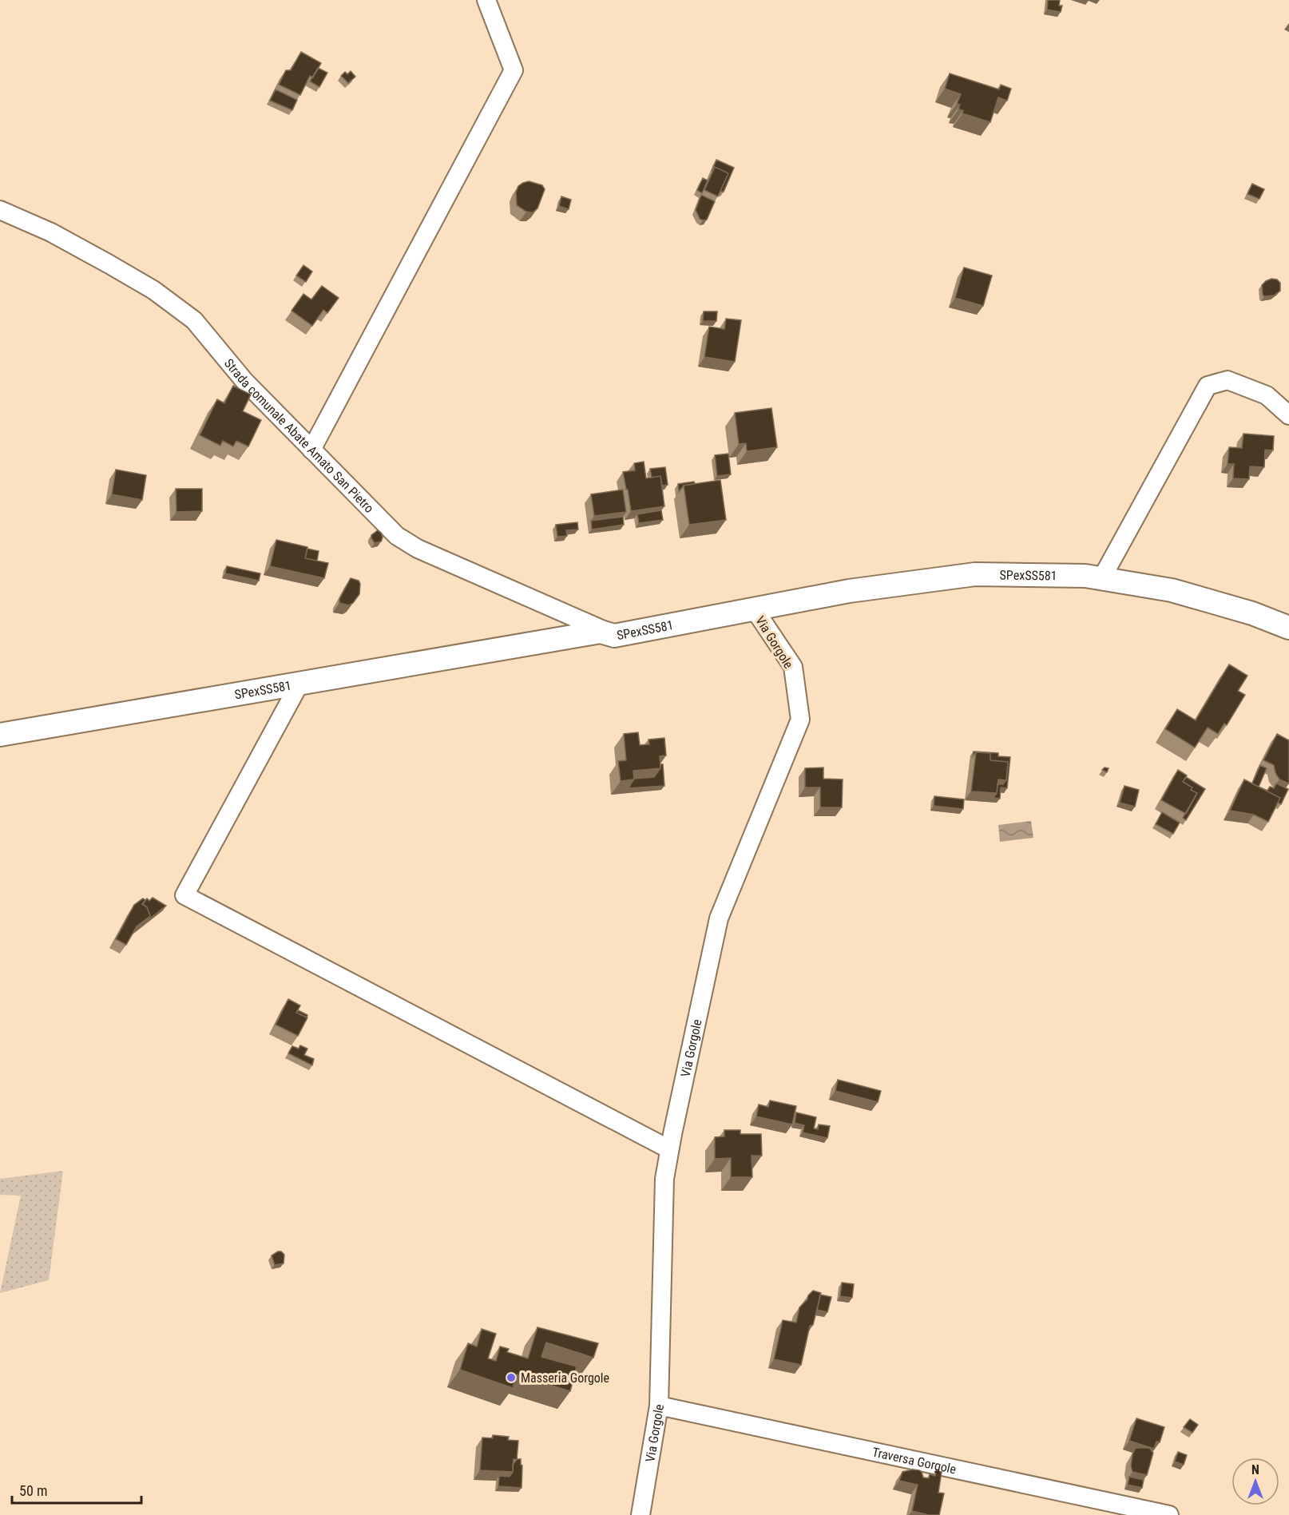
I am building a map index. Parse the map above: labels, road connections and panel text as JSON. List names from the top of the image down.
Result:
{
  "streets": {
    "main road": ["SPexSS581"],
    "street": ["Strada comunale Abate Amato San Pietro", "Via Gorgole", "Traversa Gorgole"]
  },
  "crossings": [
    ["Strada comunale Abate Amato San Pietro", "SPexSS581"],
    ["SPexSS581", "Via Gorgole"],
    ["Via Gorgole", "Traversa Gorgole"]
  ],
  "places": ["Masseria Gorgole"],
  "scale_bar": "50 m",
  "north": "top"
}
